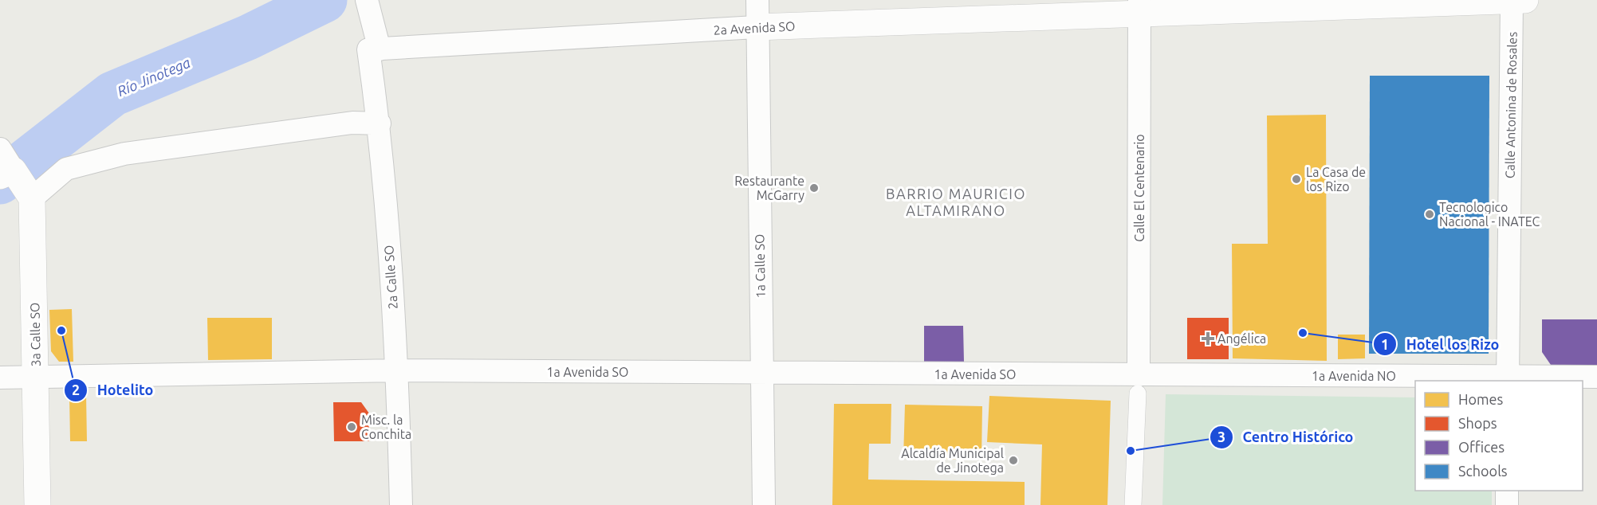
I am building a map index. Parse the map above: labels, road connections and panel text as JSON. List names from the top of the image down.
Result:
{
  "streets": {
    "street": [
      "2a Avenida SO",
      "Calle Antonina de Rosales",
      "Calle El Centenario",
      "1a Calle SO",
      "2a Calle SO",
      "3a Calle SO",
      "1a Avenida SO",
      "1a Avenida NO"
    ]
  },
  "crossings": [
    ["2a Avenida SO", "Calle Antonina de Rosales"],
    ["2a Avenida SO", "Calle El Centenario"],
    ["2a Avenida SO", "1a Calle SO"],
    ["2a Avenida SO", "2a Calle SO"],
    ["Calle Antonina de Rosales", "1a Avenida NO"],
    ["Calle El Centenario", "1a Avenida SO"],
    ["Calle El Centenario", "1a Avenida NO"],
    ["1a Calle SO", "1a Avenida SO"],
    ["2a Calle SO", "1a Avenida SO"],
    ["3a Calle SO", "1a Avenida SO"],
    ["1a Avenida SO", "1a Avenida NO"]
  ],
  "districts": ["BARRIO MAURICIO ALTAMIRANO"],
  "water": ["Río Jinotega"],
  "places": {
    "other": [
      "La Casa de los Rizo",
      "Restaurante McGarry",
      "Tecnologico Nacional - INATEC",
      "Hotelito",
      "Hotel los Rizo",
      "Misc. la Conchita",
      "Centro Histórico",
      "Alcaldía Municipal de Jinotega"
    ],
    "health": ["Angélica"]
  },
  "legend": [
    "Homes",
    "Shops",
    "Offices",
    "Schools"
  ]
}
